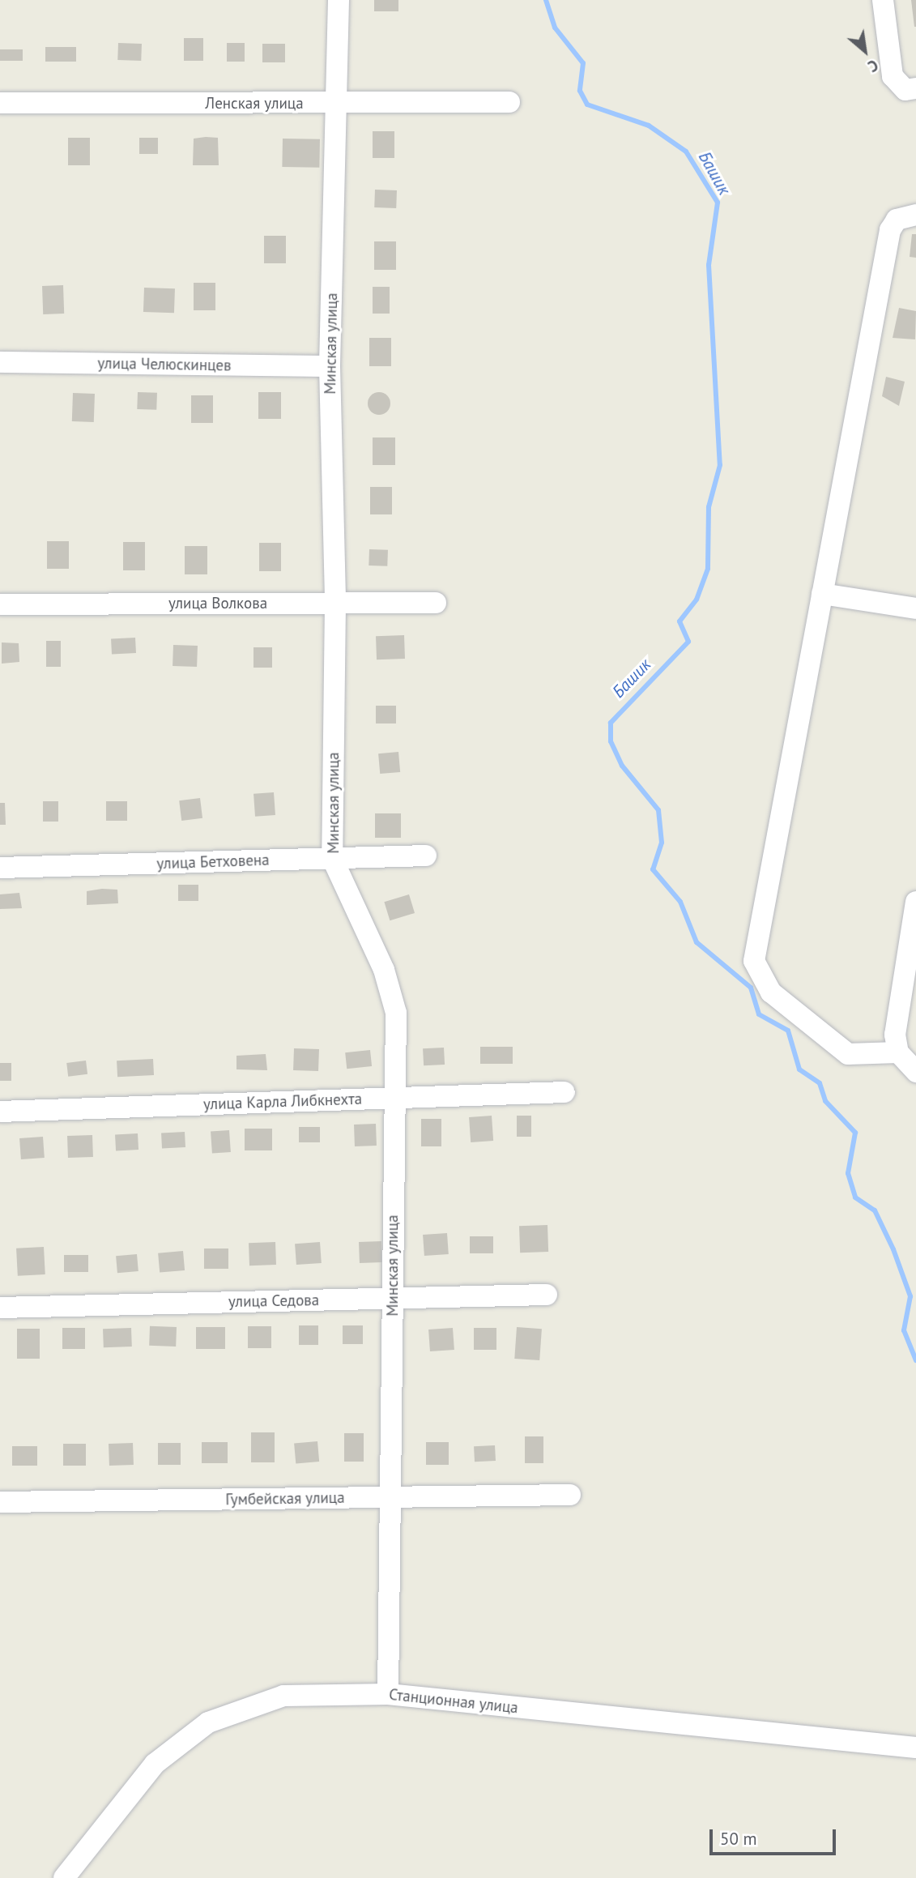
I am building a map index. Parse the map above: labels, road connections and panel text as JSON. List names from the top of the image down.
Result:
{
  "streets": {
    "street": [
      "Ленская улица",
      "Минская улица",
      "улица Челюскинцев",
      "улица Волкова",
      "улица Бетховена",
      "улица Карла Либкнехта",
      "улица Седова",
      "Гумбейская улица",
      "Станционная улица"
    ]
  },
  "crossings": [
    ["Ленская улица", "Минская улица"],
    ["Минская улица", "улица Челюскинцев"],
    ["Минская улица", "улица Волкова"],
    ["Минская улица", "улица Бетховена"],
    ["Минская улица", "улица Карла Либкнехта"],
    ["Минская улица", "улица Седова"],
    ["Минская улица", "Гумбейская улица"],
    ["Минская улица", "Станционная улица"]
  ],
  "water": ["Башик"],
  "scale_bar": "50 m",
  "north": "bottom right"
}
